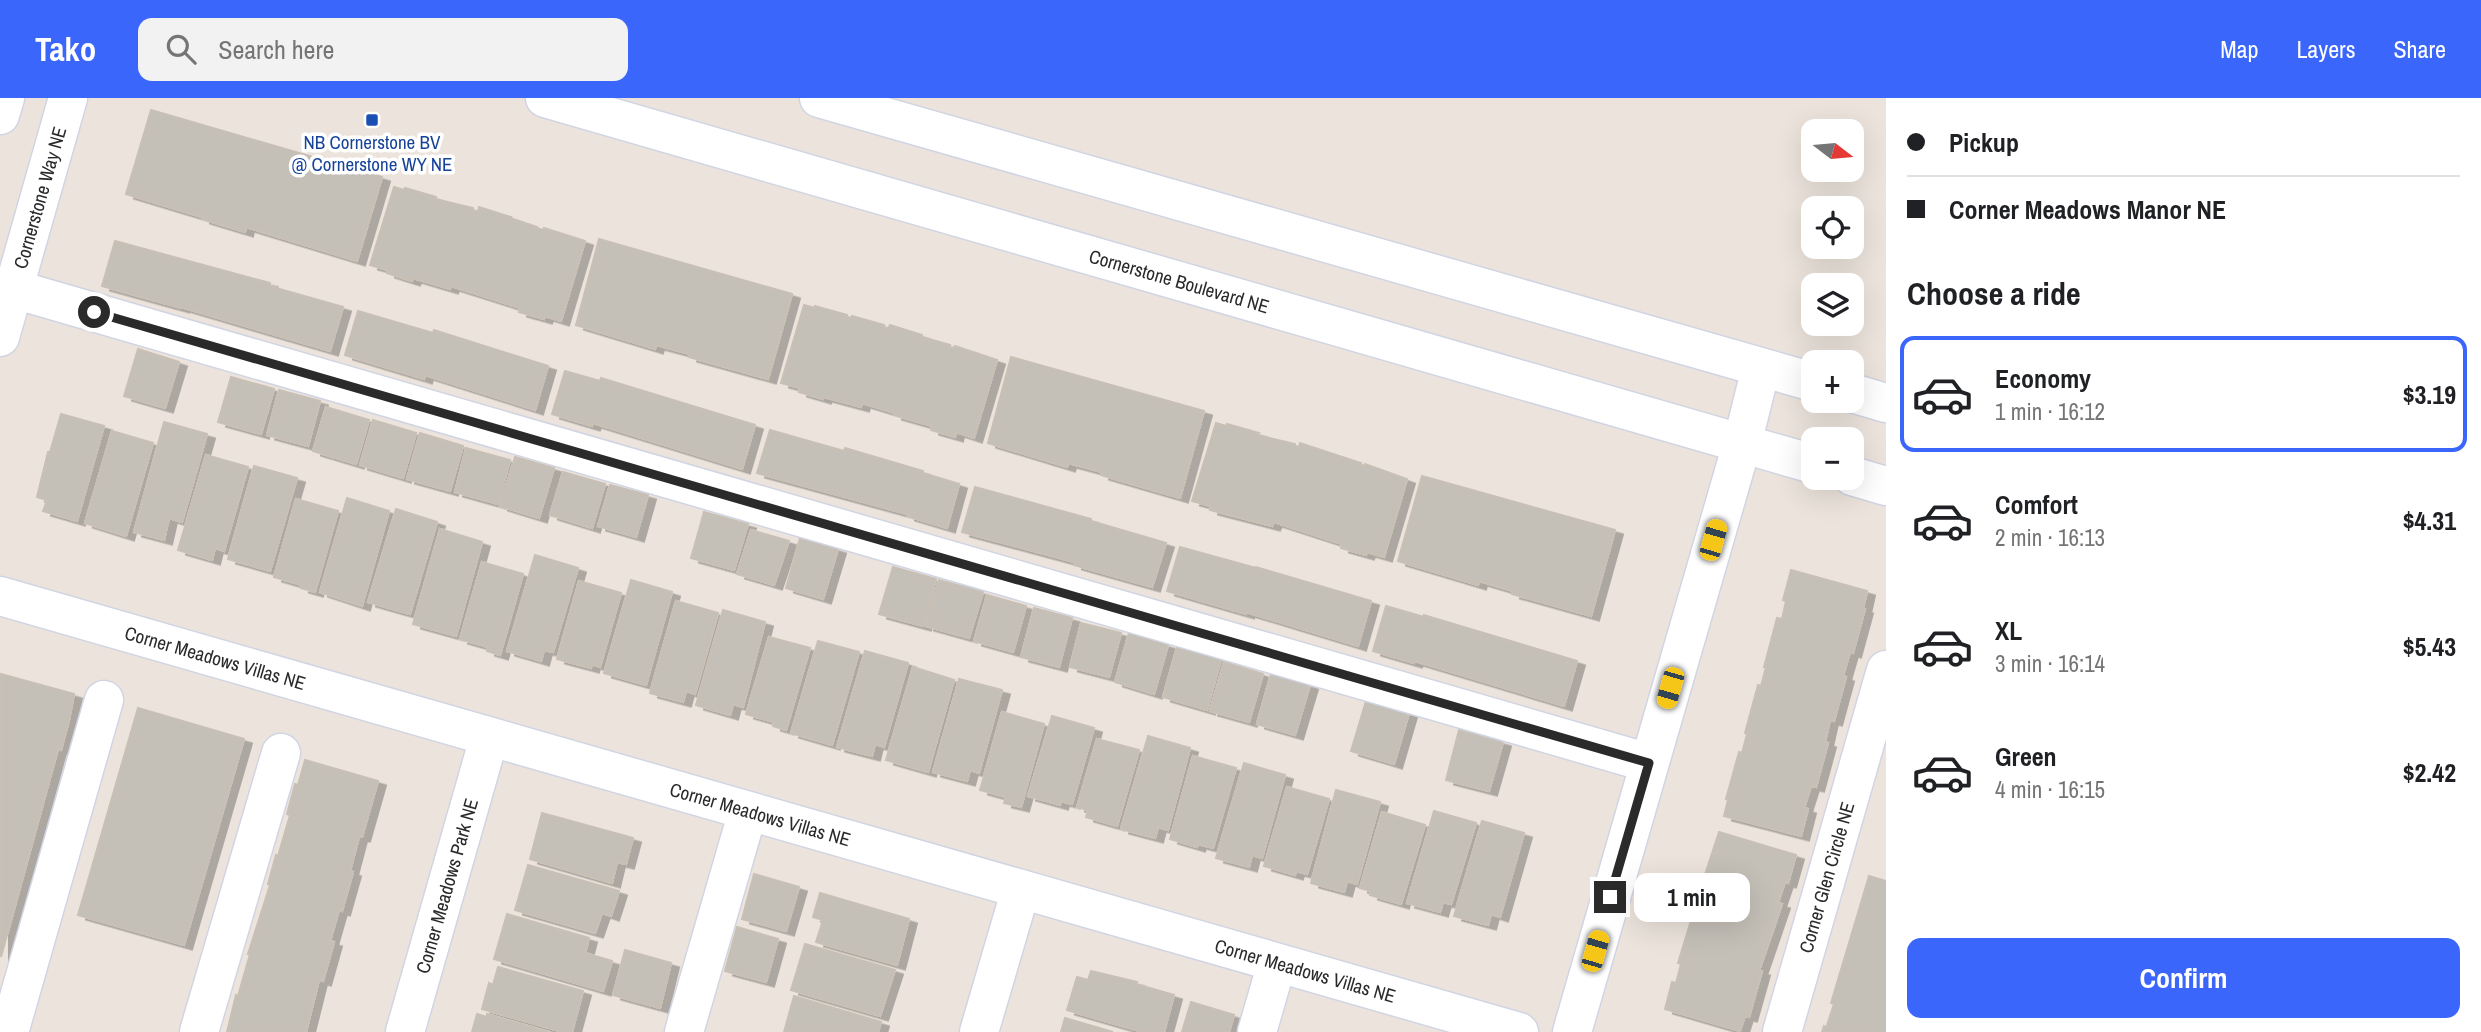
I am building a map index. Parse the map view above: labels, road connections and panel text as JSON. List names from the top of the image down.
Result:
{
  "streets": {
    "street": [
      "Cornerstone Way NE",
      "Cornerstone Boulevard NE",
      "Corner Meadows Villas NE",
      "Corner Glen Circle NE",
      "Corner Meadows Park NE"
    ]
  },
  "crossings": [
    ["Corner Meadows Villas NE", "Corner Meadows Park NE"]
  ],
  "places": {
    "transit": ["NB Cornerstone BV @ Cornerstone WY NE"]
  },
  "north": "right",
  "page": {
    "header": "Tako",
    "search": "Search here",
    "nav": ["Map", "Layers", "Share"],
    "banner": ["Pickup", "Corner Meadows Manor NE"],
    "map_buttons": ["+", "−"],
    "heading": "Choose a ride",
    "list": [
      {
        "name": "Economy",
        "note": "1 min · 16:12",
        "value": "$3.19"
      },
      {
        "name": "Comfort",
        "note": "2 min · 16:13",
        "value": "$4.31"
      },
      {
        "name": "XL",
        "note": "3 min · 16:14",
        "value": "$5.43"
      },
      {
        "name": "Green",
        "note": "4 min · 16:15",
        "value": "$2.42"
      }
    ],
    "bubble": "1 min",
    "buttons": "Confirm"
  }
}
